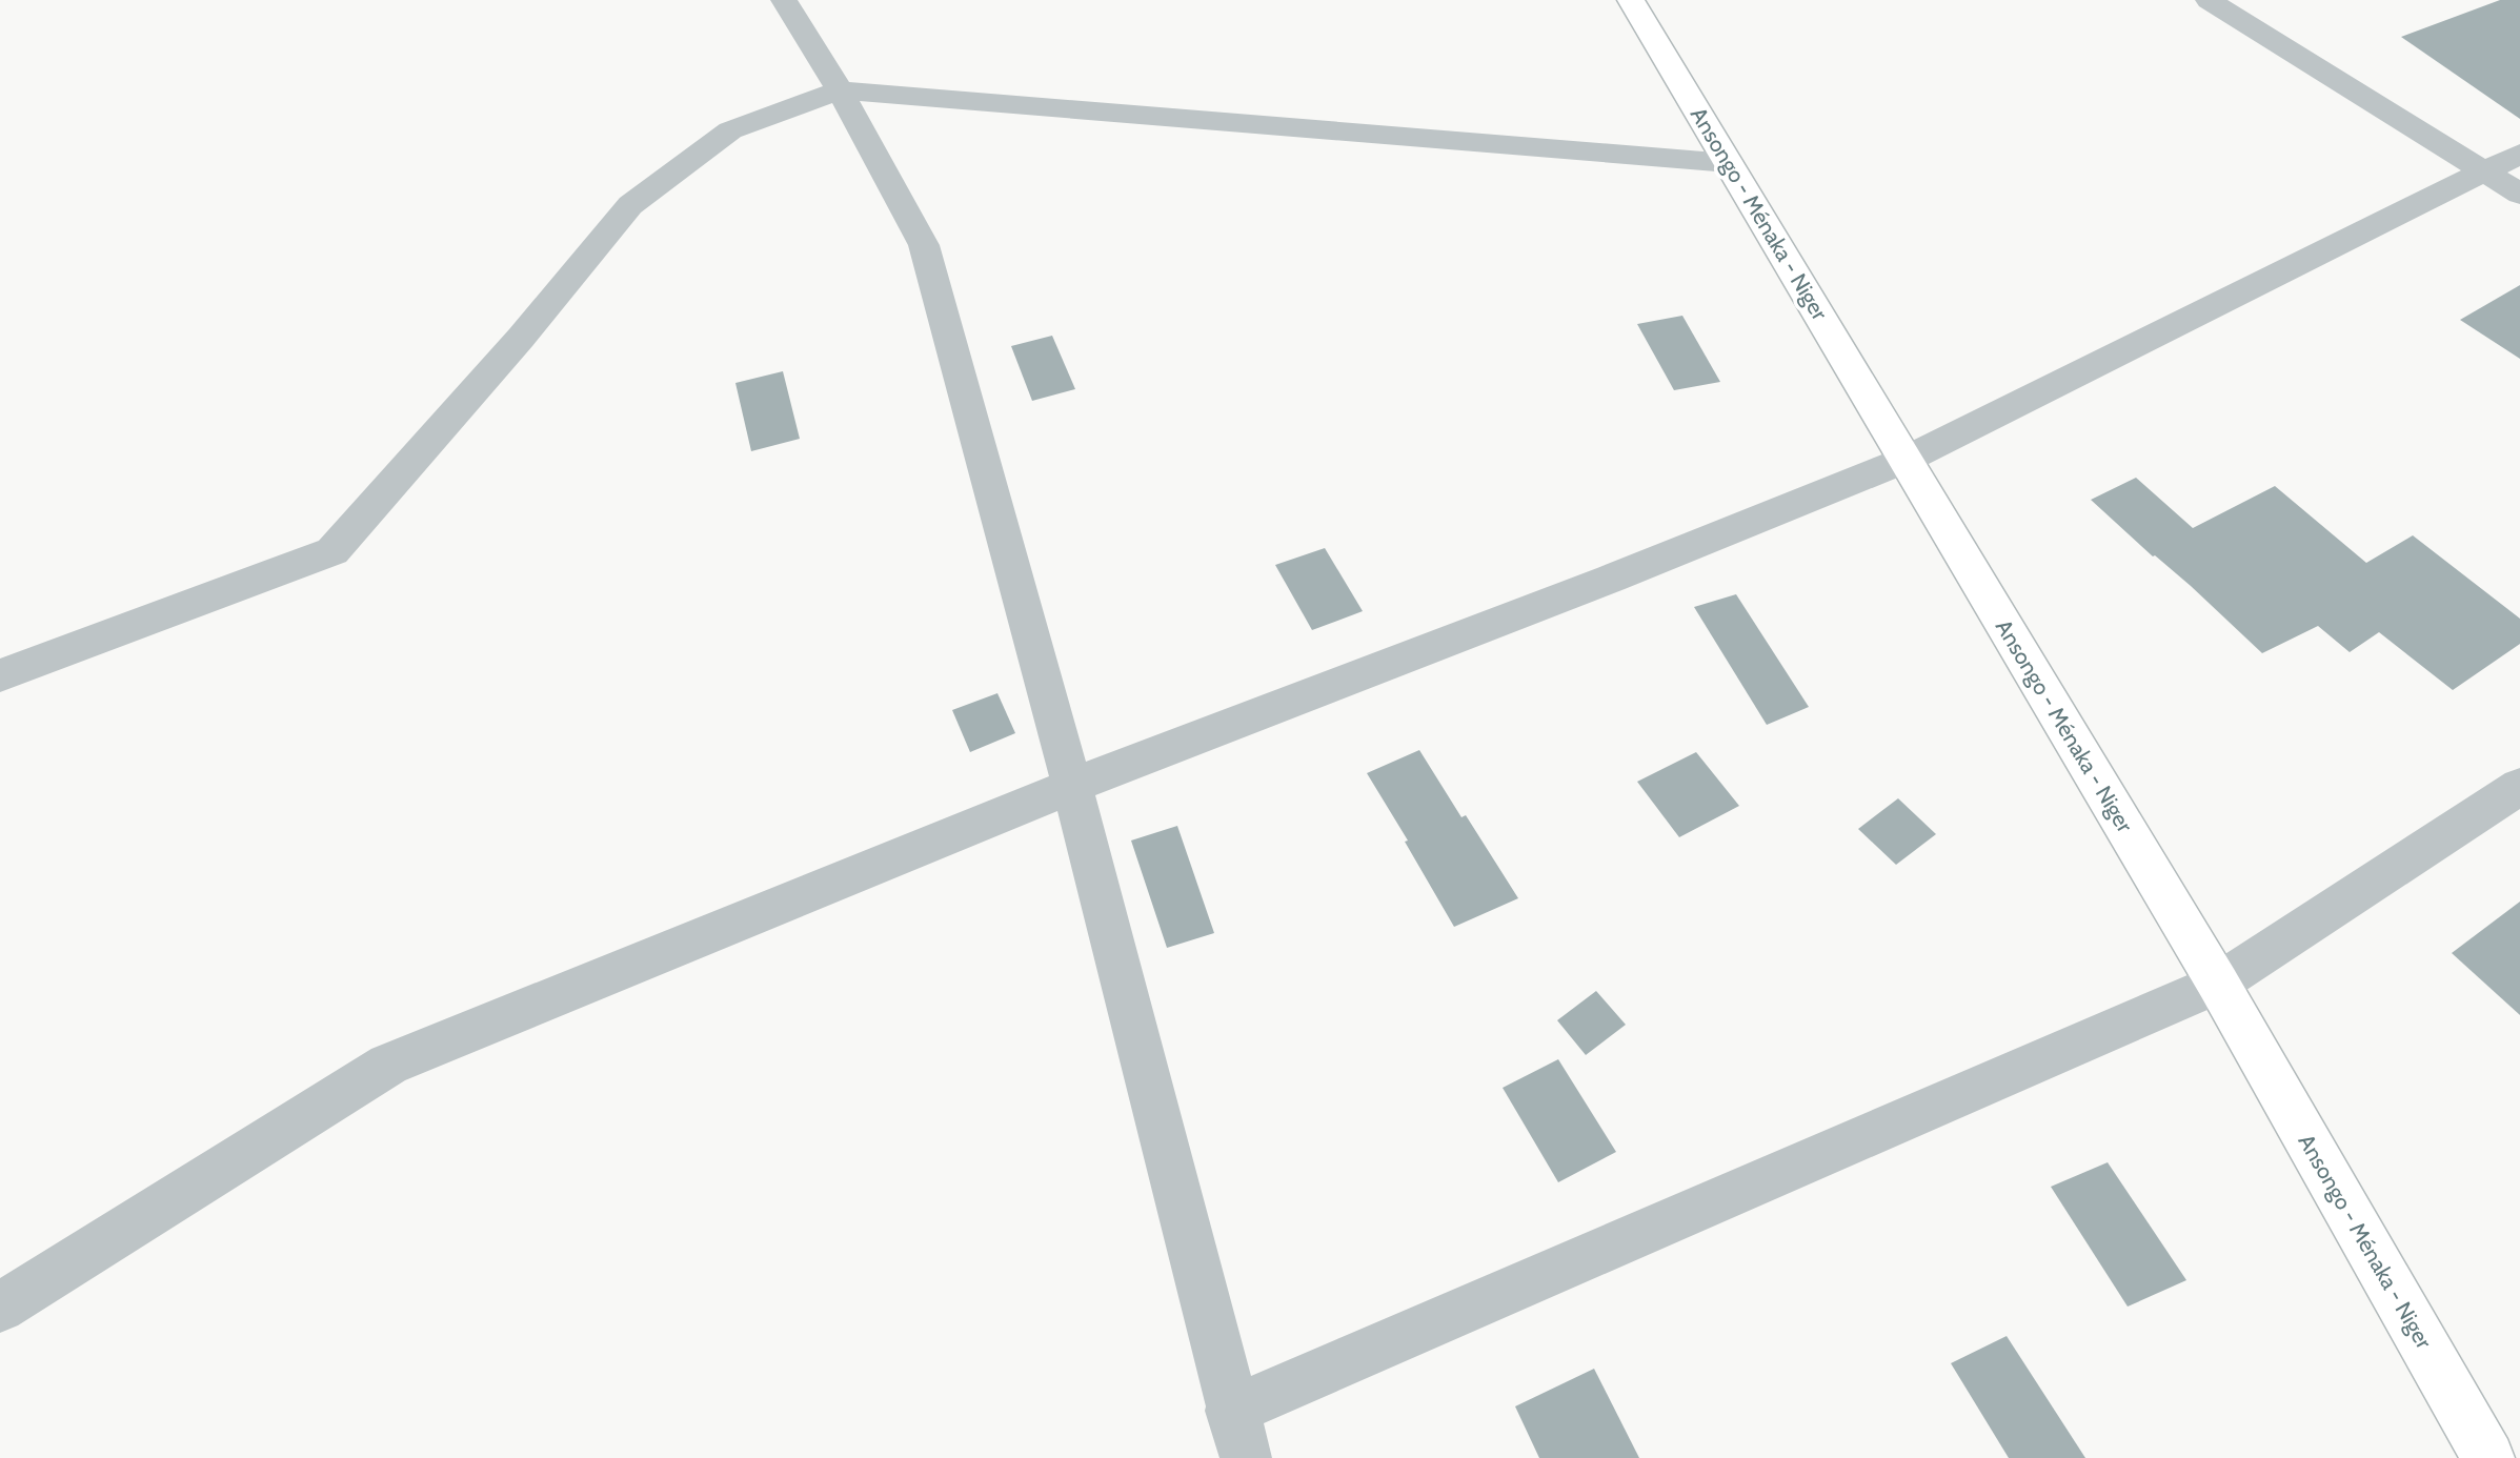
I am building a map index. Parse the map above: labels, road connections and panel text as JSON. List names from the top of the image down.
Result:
{
  "streets": {
    "main road": ["Ansongo - Ménaka - Niger"]
  }
}
